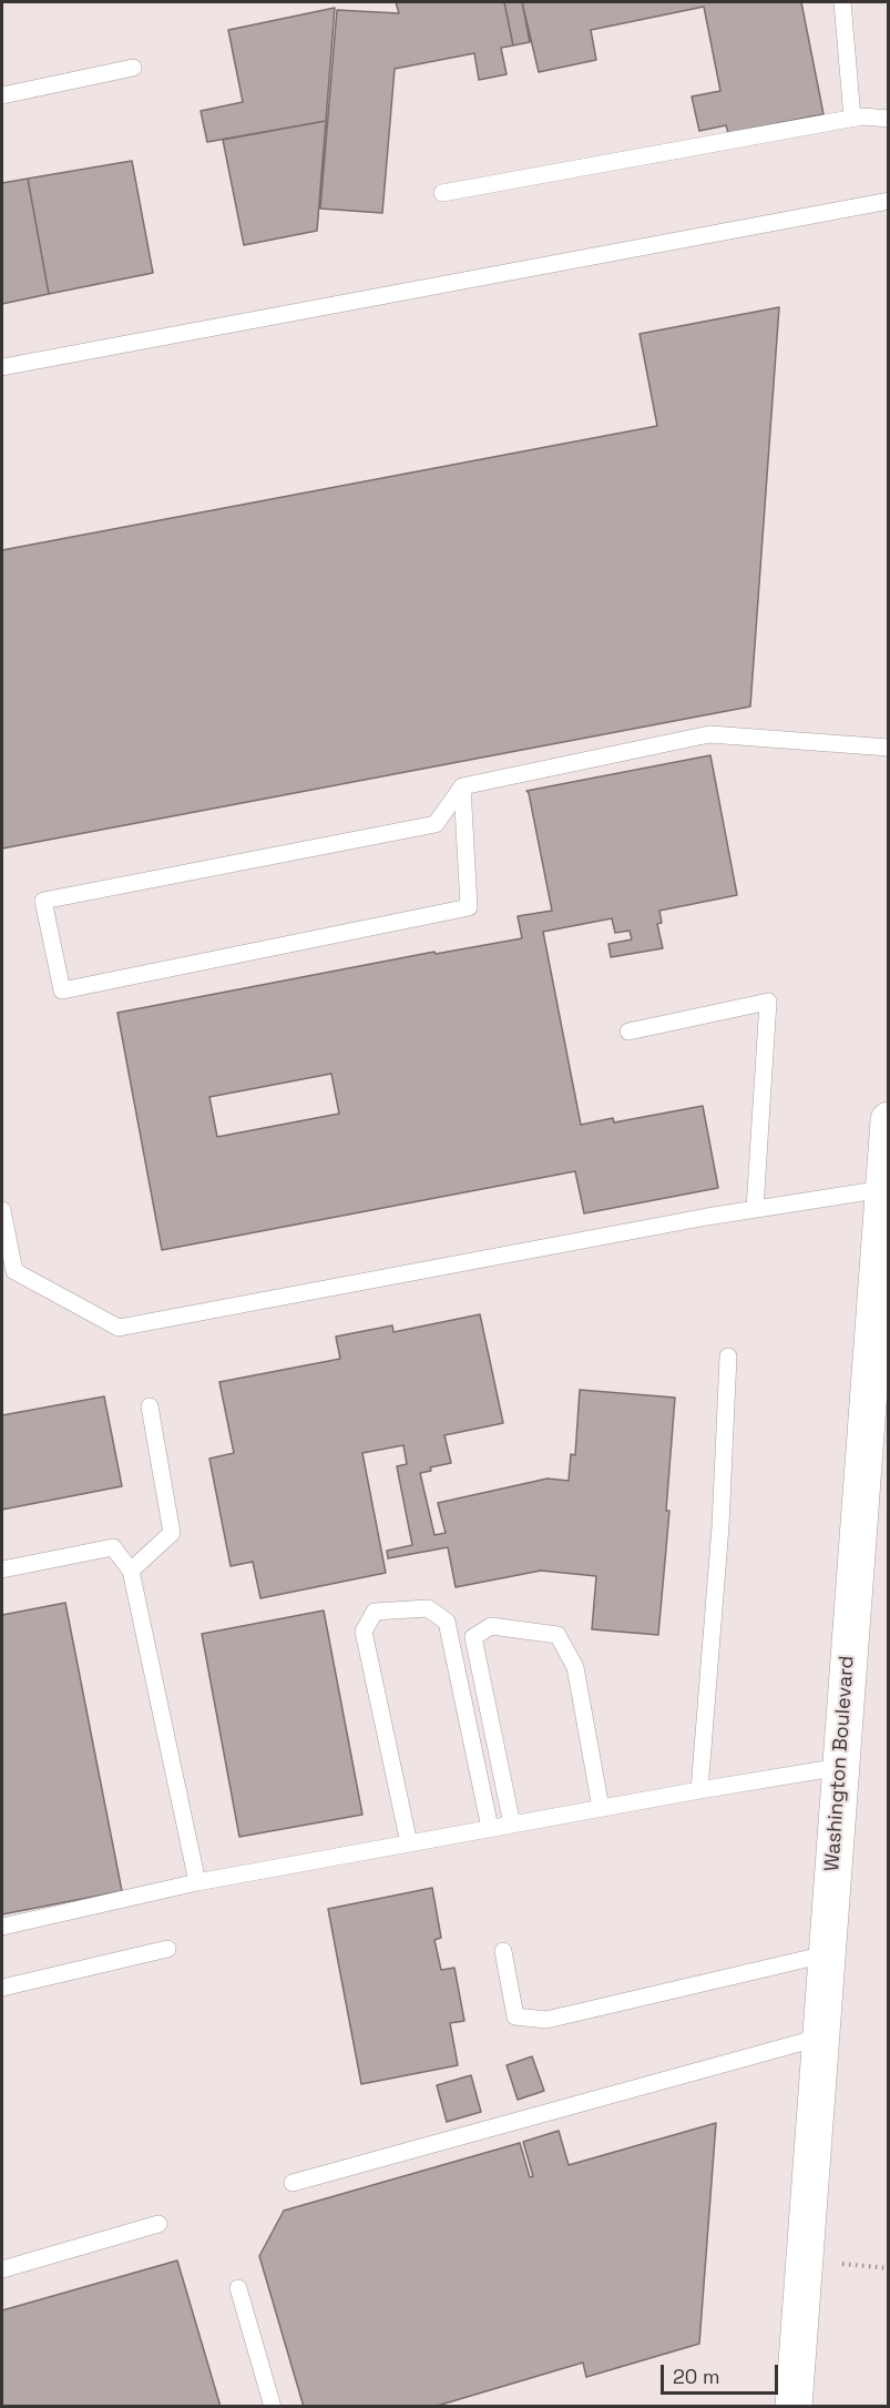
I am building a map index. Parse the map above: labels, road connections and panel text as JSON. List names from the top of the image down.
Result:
{
  "streets": {
    "main road": ["Washington Boulevard"]
  },
  "scale_bar": "20 m"
}
